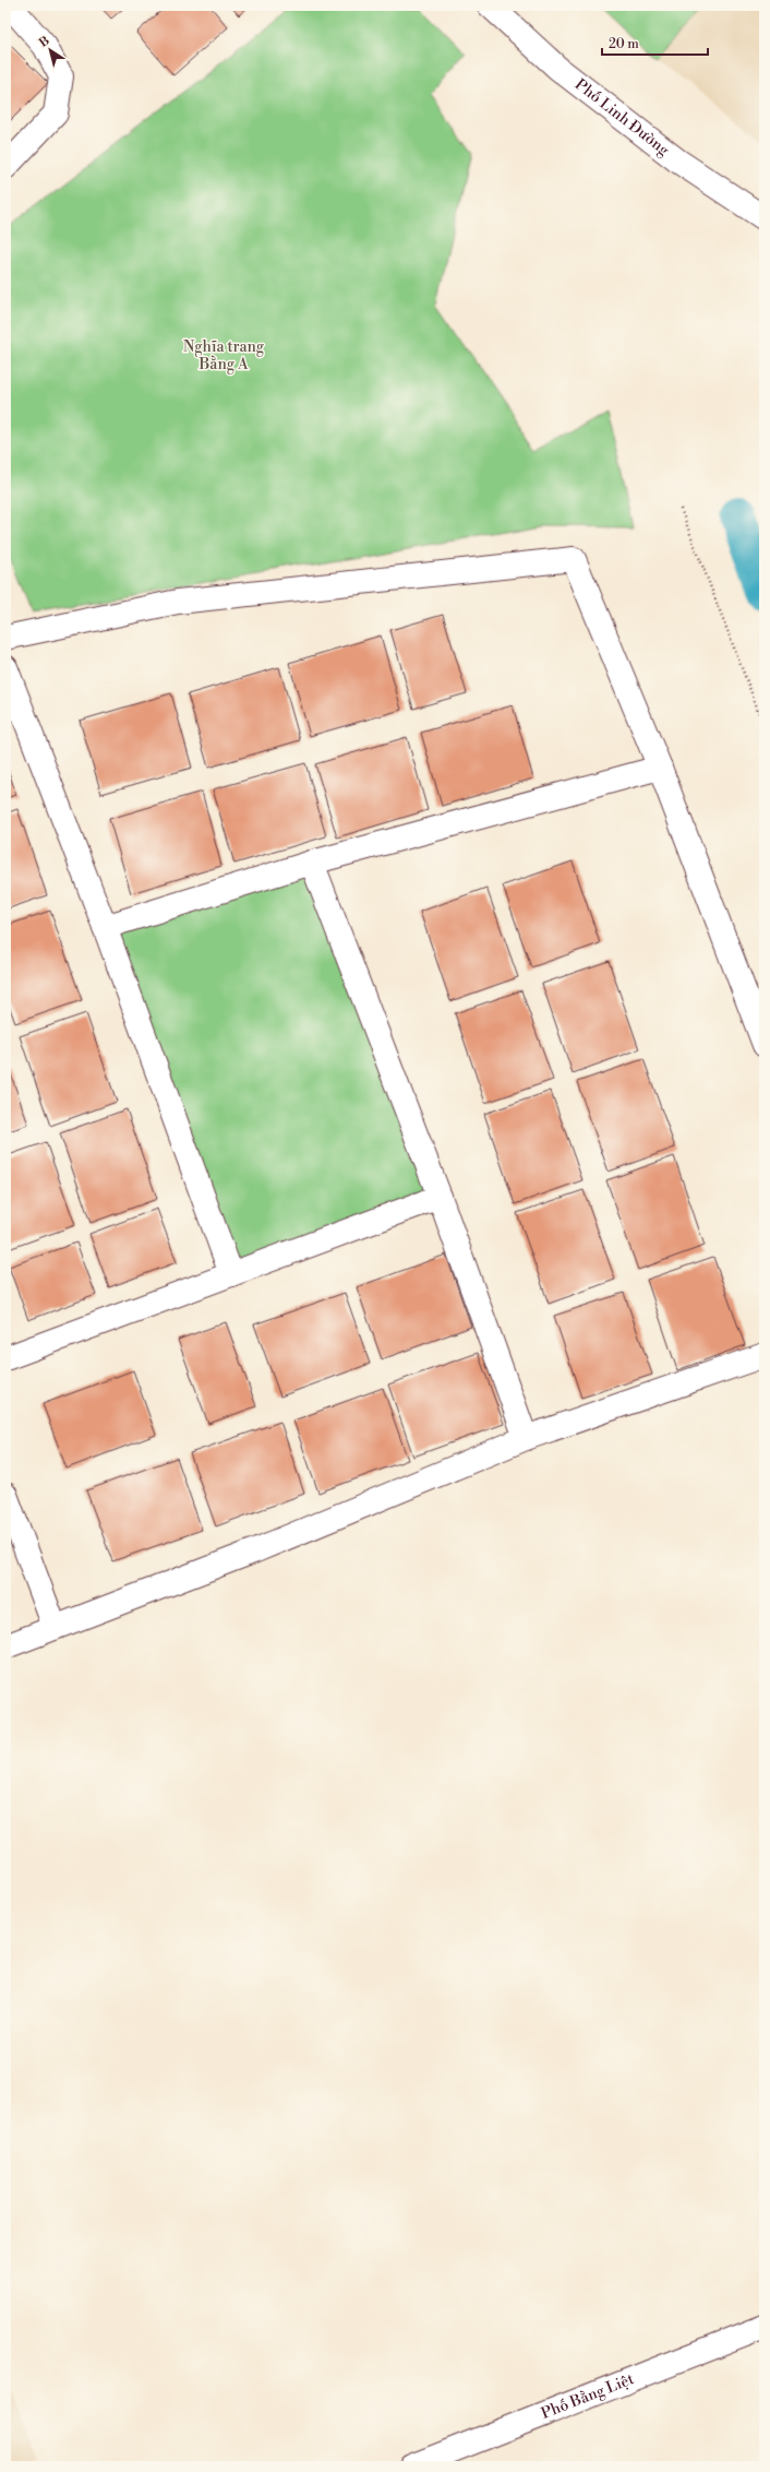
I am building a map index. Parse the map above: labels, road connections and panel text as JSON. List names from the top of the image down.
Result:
{
  "streets": {
    "street": ["Phố Linh Đường", "Phố Bằng Liệt"]
  },
  "parks": ["Nghĩa trang Bằng A"],
  "scale_bar": "20 m",
  "north": "top left"
}
